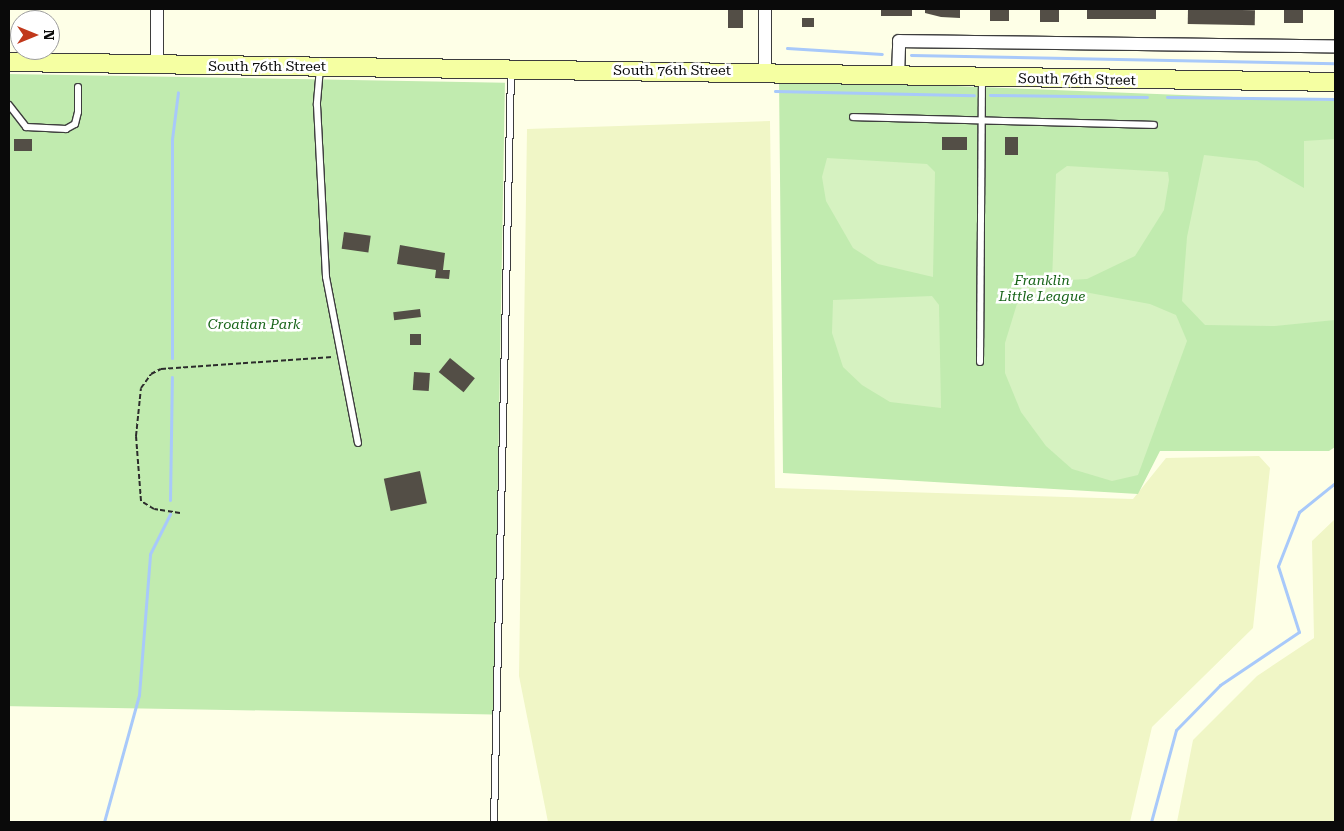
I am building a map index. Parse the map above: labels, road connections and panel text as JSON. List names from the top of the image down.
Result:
{
  "streets": {
    "main road": ["South 76th Street"]
  },
  "parks": ["Franklin Little League", "Croatian Park"],
  "north": "right"
}
